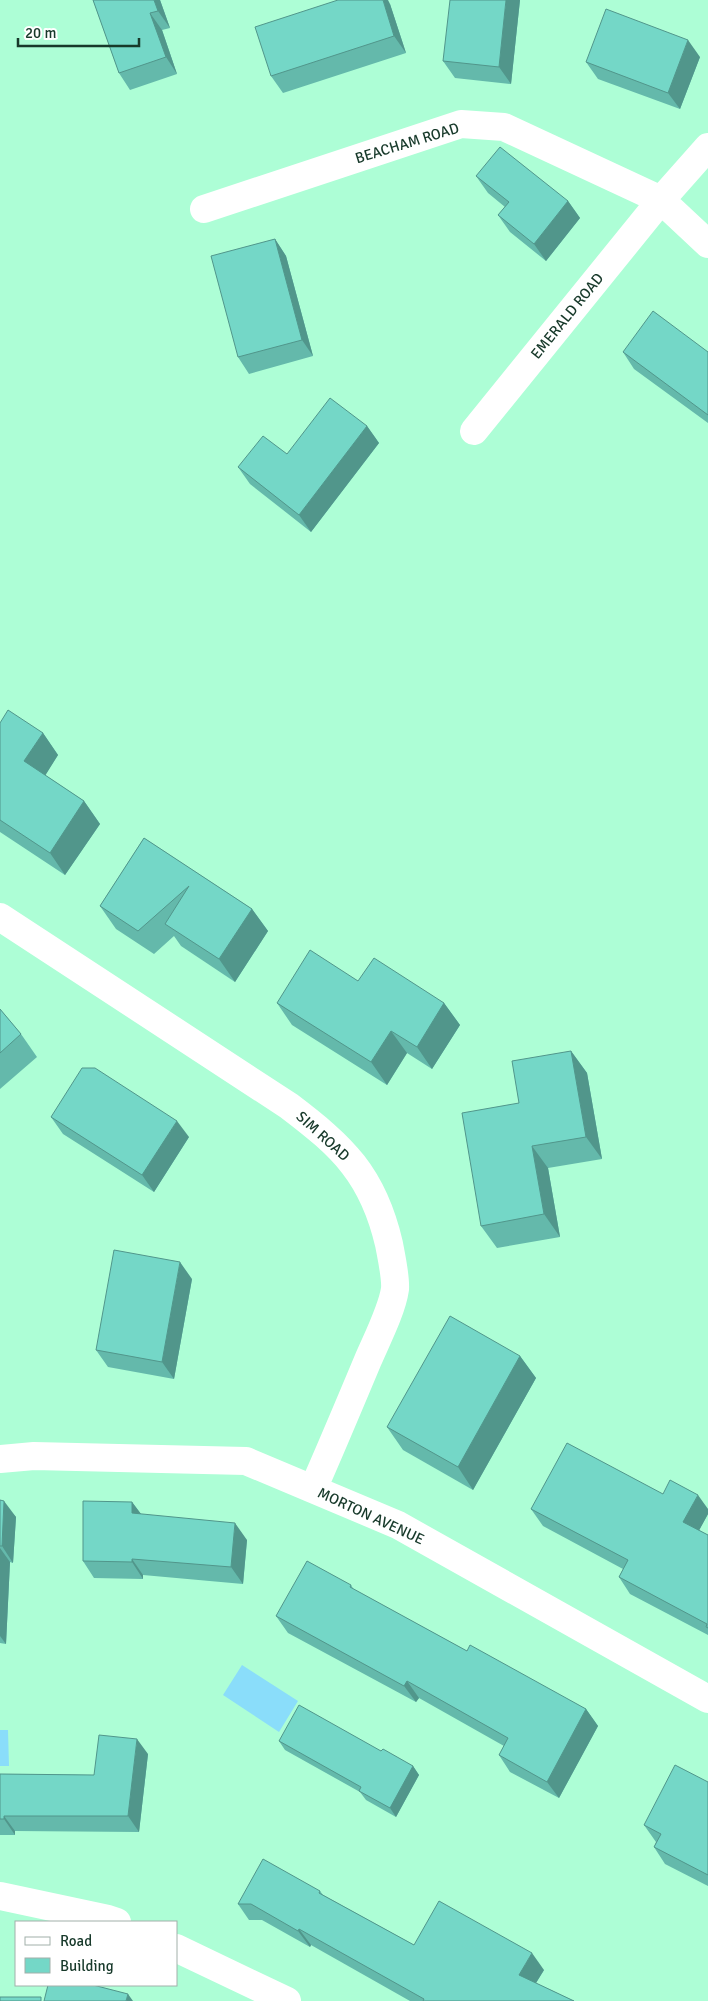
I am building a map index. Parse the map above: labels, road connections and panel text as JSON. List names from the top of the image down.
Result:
{
  "streets": {
    "street": [
      "BEACHAM ROAD",
      "EMERALD ROAD",
      "SIM ROAD",
      "MORTON AVENUE"
    ]
  },
  "crossings": [
    ["BEACHAM ROAD", "EMERALD ROAD"],
    ["SIM ROAD", "MORTON AVENUE"]
  ],
  "legend": ["Road", "Building"],
  "scale_bar": "20 m"
}
